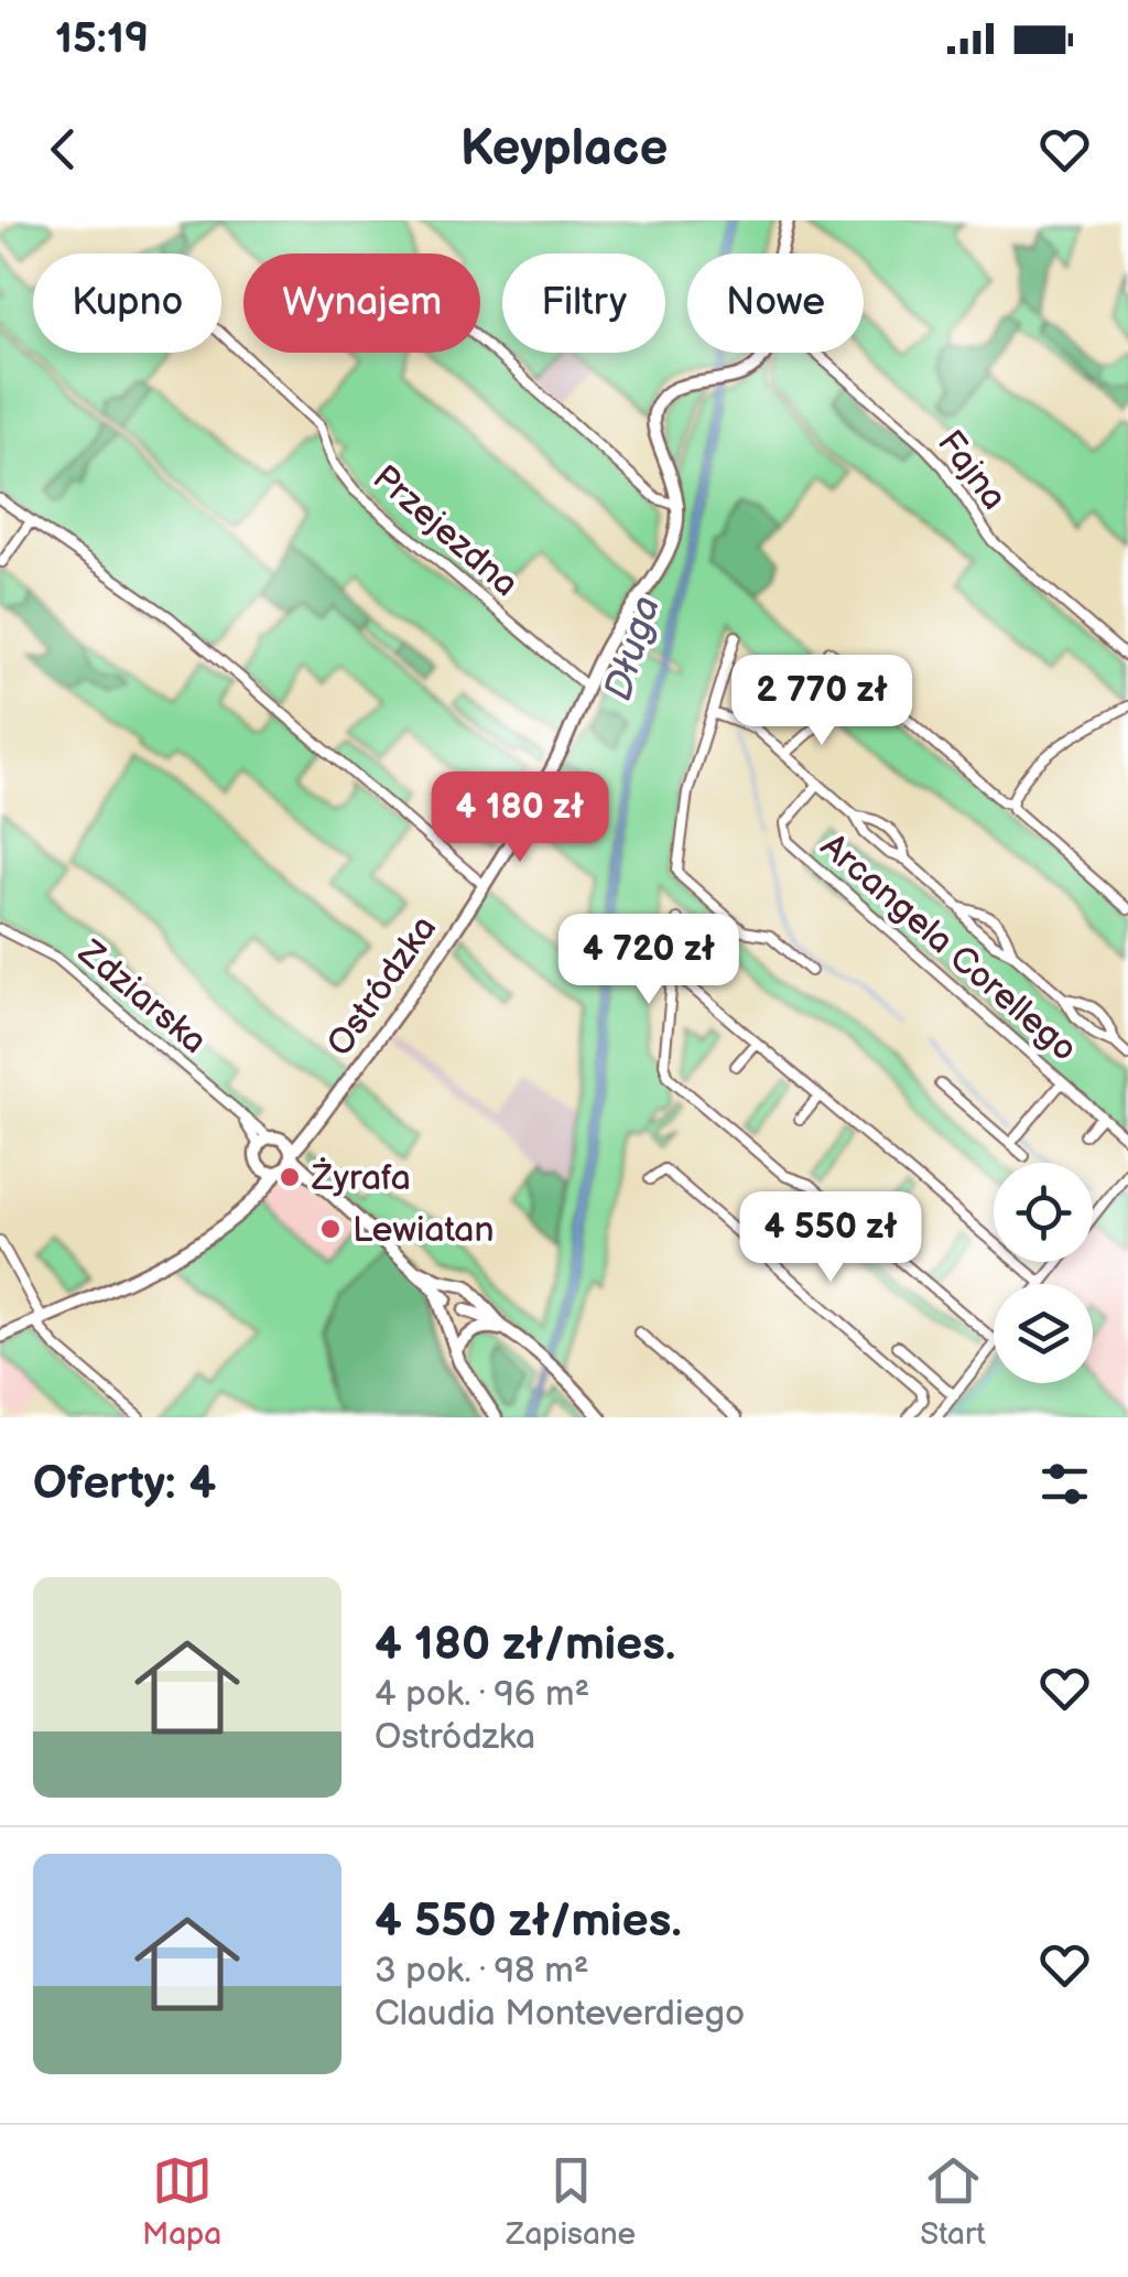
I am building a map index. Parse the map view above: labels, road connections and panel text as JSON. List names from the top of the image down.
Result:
{
  "streets": {
    "street": [
      "Fajna",
      "Przejezdna",
      "Arcangela Corellego",
      "Ostródzka",
      "Zdziarska"
    ]
  },
  "crossings": [
    ["Przejezdna", "Ostródzka"]
  ],
  "water": ["Długa"],
  "places": ["Żyrafa", "Lewiatan"],
  "page": {
    "status": "15:19",
    "header": "Keyplace",
    "chip": [
      "Kupno",
      "Wynajem",
      "Filtry",
      "Nowe"
    ],
    "price": [
      "2 770 zł",
      "4 180 zł",
      "4 720 zł",
      "4 550 zł"
    ],
    "heading": "Oferty: 4",
    "list": [
      {
        "name": "4 180 zł/mies.",
        "note": "4 pok. · 96 m² · Ostródzka"
      },
      {
        "name": "4 550 zł/mies.",
        "note": "3 pok. · 98 m² · Claudia Monteverdiego"
      }
    ],
    "tabs": ["Mapa", "Zapisane", "Start"]
  }
}
